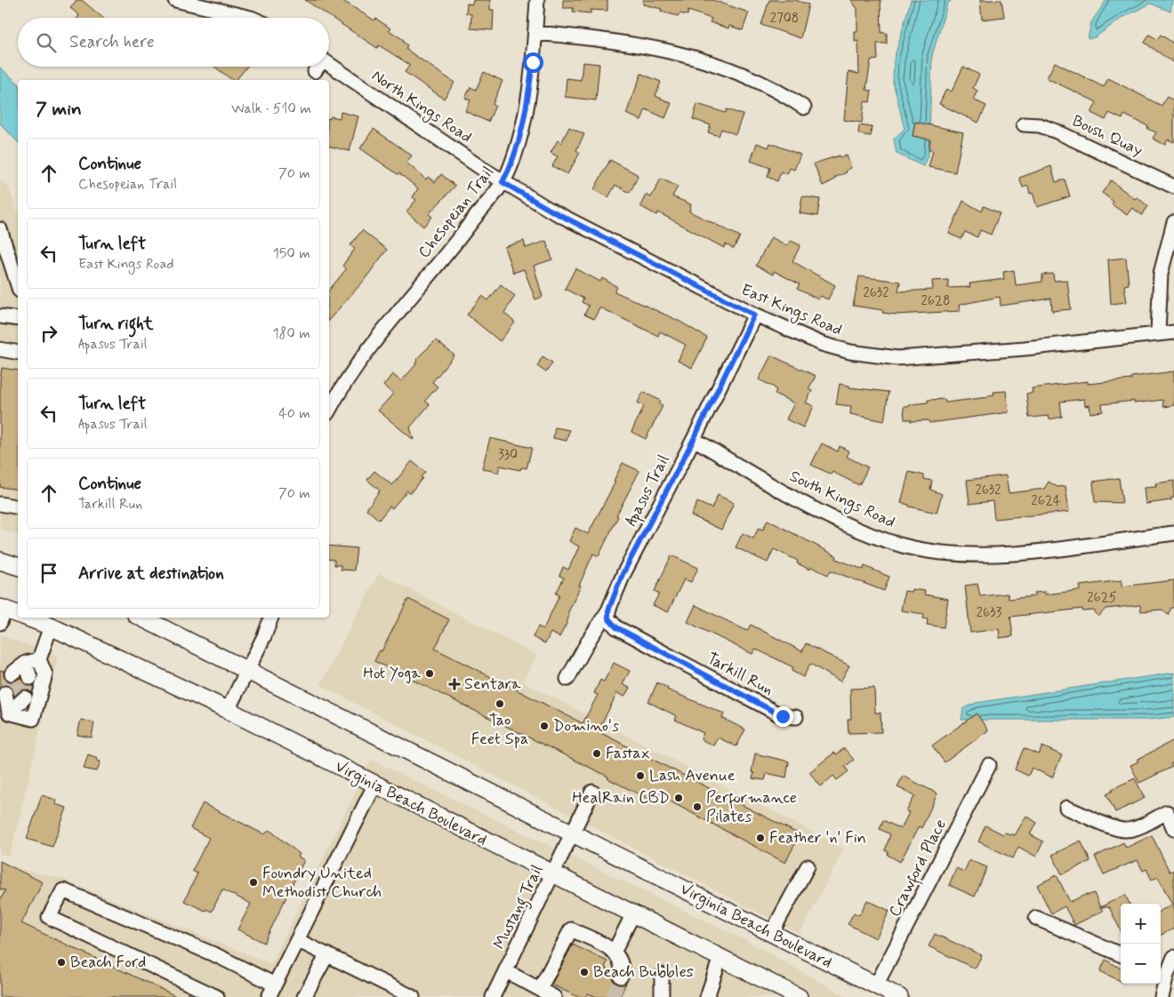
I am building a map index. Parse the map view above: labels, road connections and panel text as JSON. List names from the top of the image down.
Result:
{
  "streets": {
    "main road": ["Virginia Beach Boulevard"],
    "street": [
      "North Kings Road",
      "Boush Quay",
      "Chesopeian Trail",
      "East Kings Road",
      "Apasus Trail",
      "South Kings Road",
      "Tarkill Run",
      "Crawford Place",
      "Mustang Trail"
    ]
  },
  "crossings": [
    ["North Kings Road", "Chesopeian Trail"],
    ["North Kings Road", "East Kings Road"],
    ["Chesopeian Trail", "East Kings Road"],
    ["East Kings Road", "Apasus Trail"],
    ["Apasus Trail", "South Kings Road"],
    ["Apasus Trail", "Tarkill Run"],
    ["Virginia Beach Boulevard", "Crawford Place"],
    ["Virginia Beach Boulevard", "Mustang Trail"]
  ],
  "places": {
    "other": [
      "Hot Yoga",
      "Tao Feet Spa",
      "Domino's",
      "Fastax",
      "Lash Avenue",
      "HealRain CBD",
      "Performance Pilates",
      "Feather 'n' Fin",
      "Foundry United Methodist Church",
      "Beach Ford",
      "Beach Bubbles"
    ],
    "health": ["Sentara"]
  },
  "house_numbers": [
    "2708",
    "2632",
    "2628",
    "330",
    "2632",
    "2624",
    "2625",
    "2633"
  ],
  "page": {
    "search": "Search here",
    "heading": ["7 min", "Walk · 510 m"],
    "list": [
      ["Continue", "Chesopeian Trail", "70 m"],
      ["Turn left", "East Kings Road", "150 m"],
      ["Turn right", "Apasus Trail", "180 m"],
      ["Turn left", "Apasus Trail", "40 m"],
      ["Continue", "Tarkill Run", "70 m"],
      "Arrive at destination"
    ],
    "map_buttons": ["+", "−"]
  }
}
